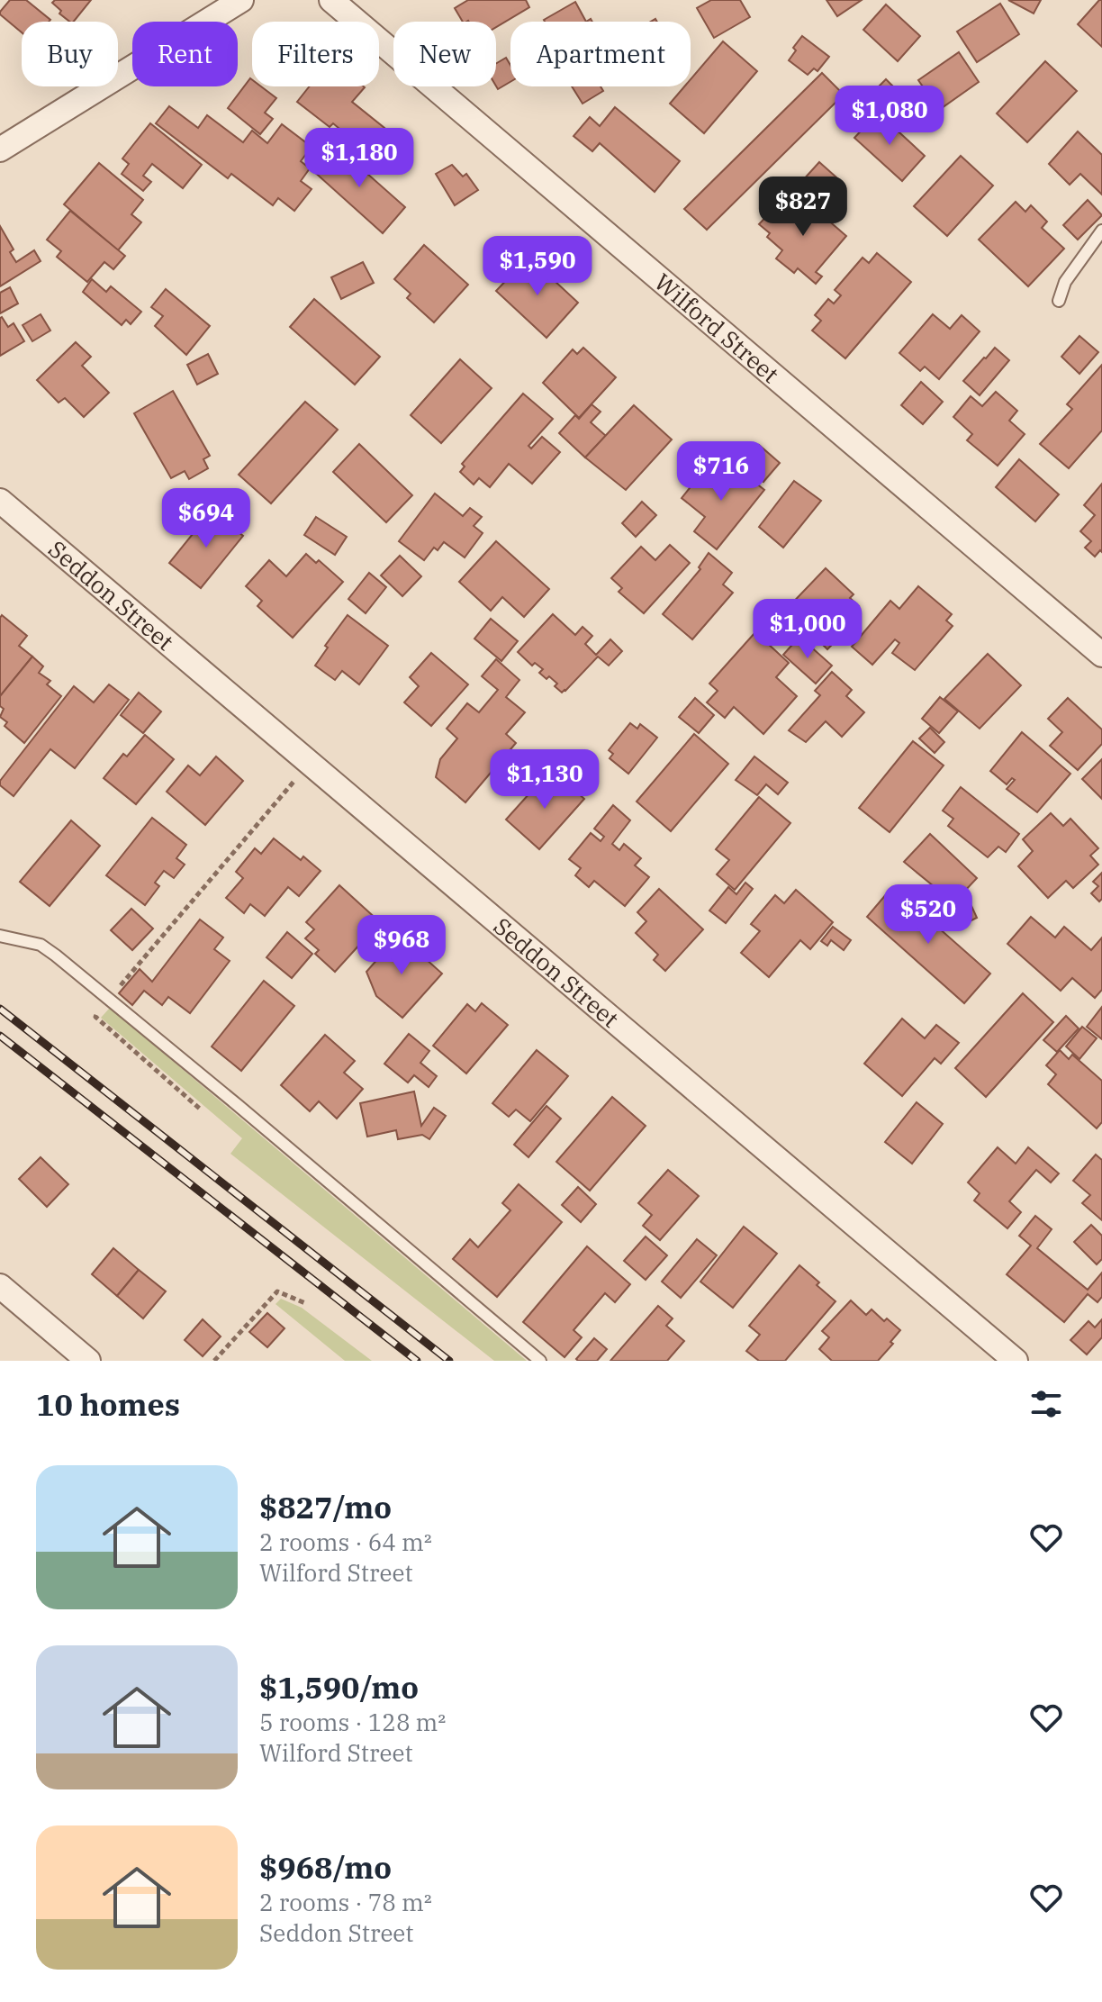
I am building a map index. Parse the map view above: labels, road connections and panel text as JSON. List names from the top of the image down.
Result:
{
  "streets": {
    "street": ["Wilford Street", "Seddon Street"]
  },
  "page": {
    "chip": [
      "Buy",
      "Rent",
      "Filters",
      "New",
      "Apartment"
    ],
    "price": [
      "$1,080",
      "$1,180",
      "$827",
      "$1,590",
      "$716",
      "$694",
      "$1,000",
      "$1,130",
      "$520",
      "$968"
    ],
    "heading": "10 homes",
    "list": [
      {
        "name": "$827/mo",
        "note": "2 rooms · 64 m² · Wilford Street"
      },
      {
        "name": "$1,590/mo",
        "note": "5 rooms · 128 m² · Wilford Street"
      },
      {
        "name": "$968/mo",
        "note": "2 rooms · 78 m² · Seddon Street"
      }
    ]
  }
}
